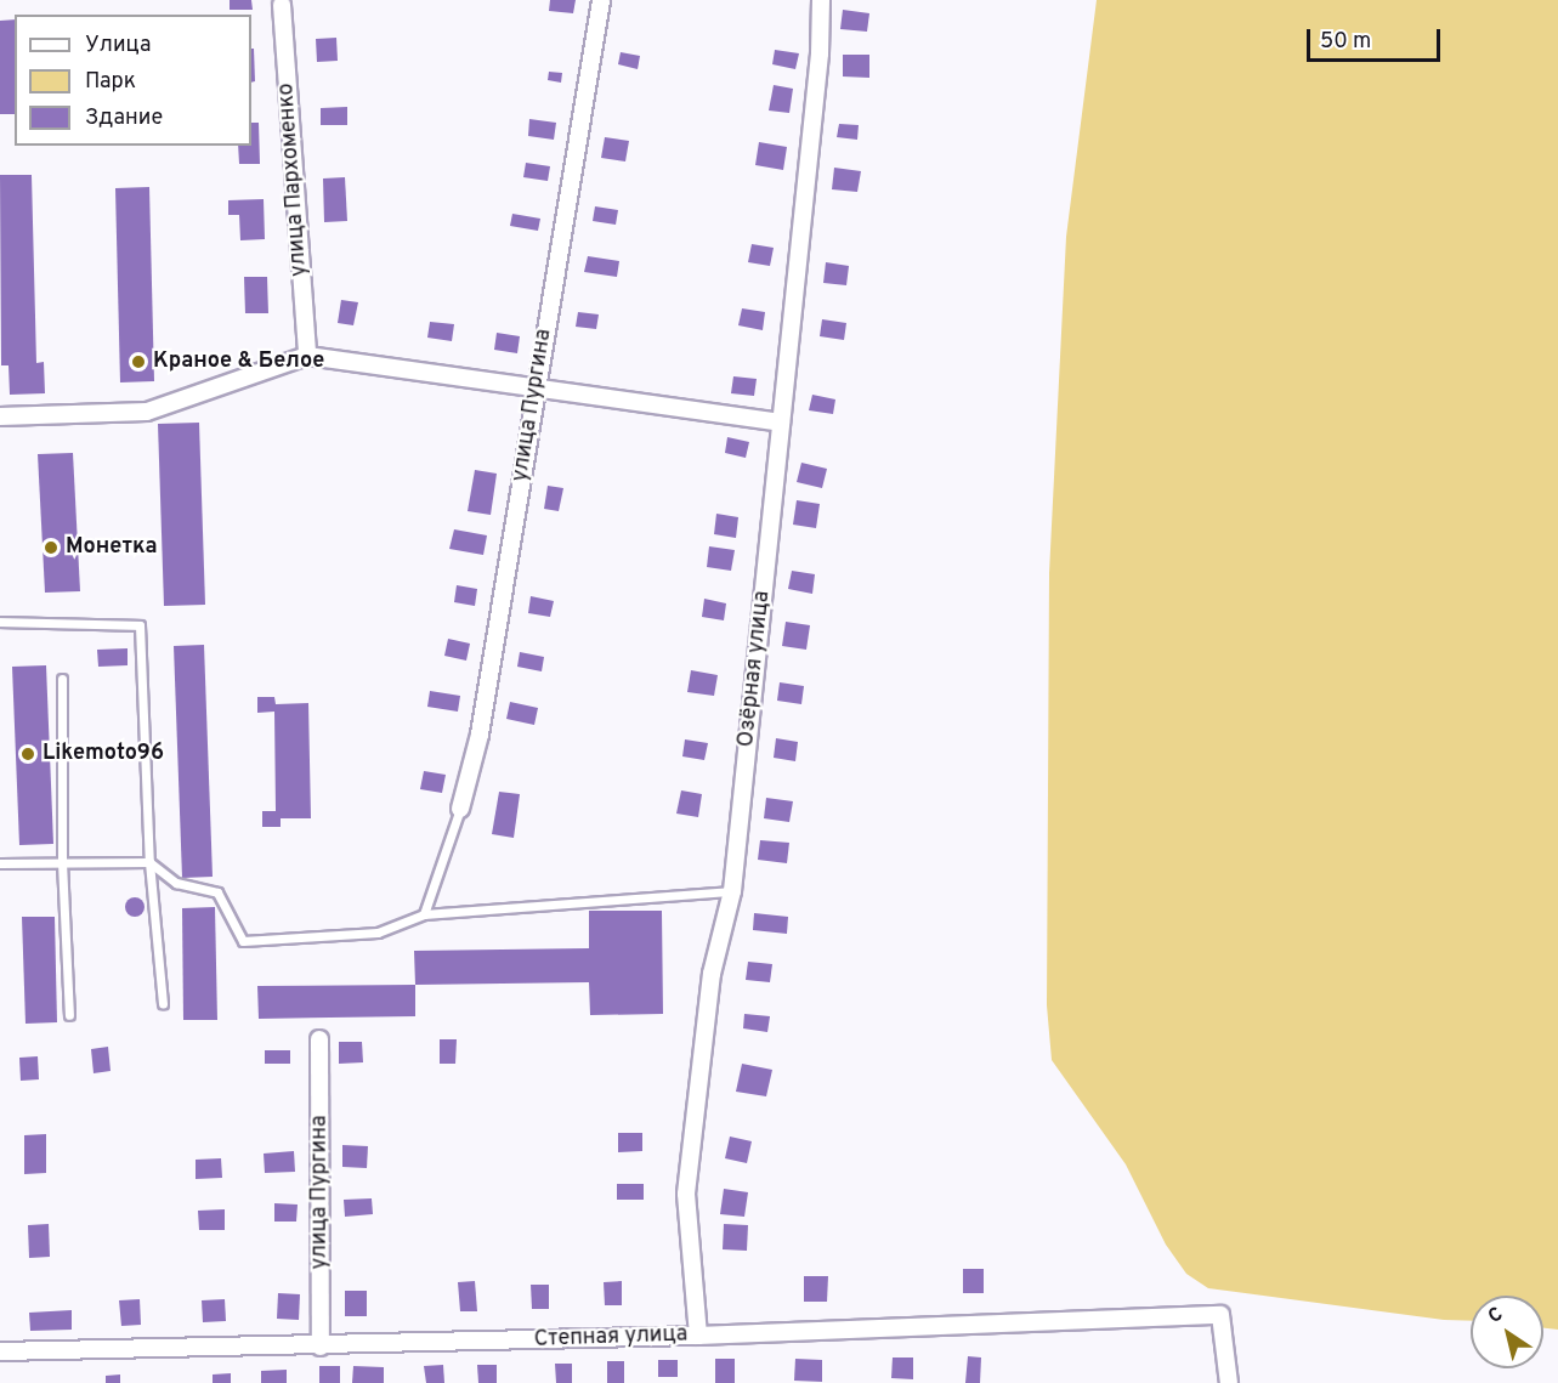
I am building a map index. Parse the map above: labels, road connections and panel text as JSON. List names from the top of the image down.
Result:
{
  "streets": {
    "street": [
      "улица Пархоменко",
      "улица Пургина",
      "Озёрная улица",
      "Степная улица"
    ]
  },
  "crossings": [
    ["улица Пургина", "Степная улица"],
    ["Озёрная улица", "Степная улица"]
  ],
  "places": ["Краное & Белое", "Монетка", "Likemoto96"],
  "legend": ["Улица", "Парк", "Здание"],
  "scale_bar": "50 m",
  "north": "top left"
}
